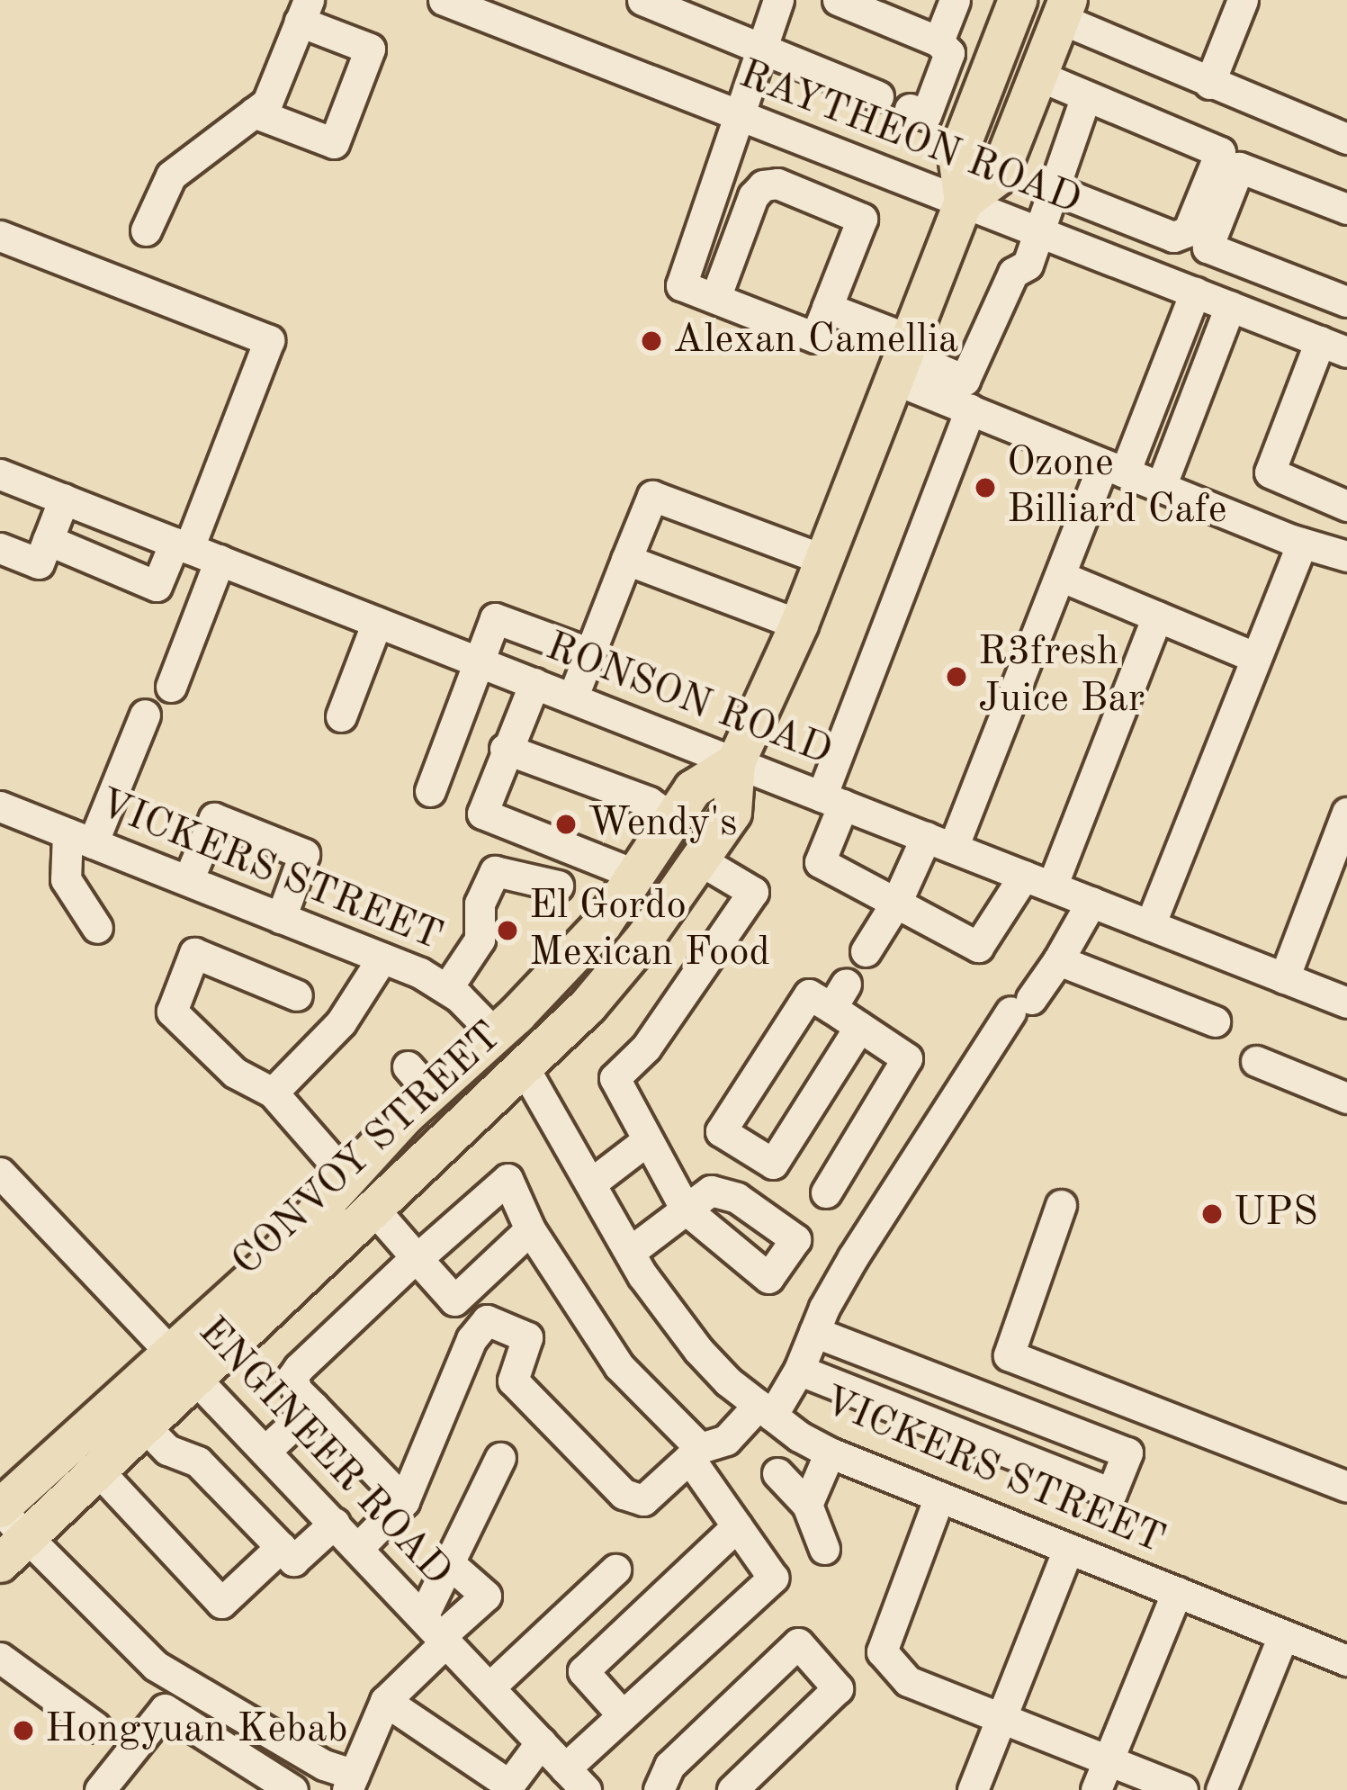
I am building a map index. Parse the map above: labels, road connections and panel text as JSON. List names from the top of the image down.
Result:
{
  "streets": {
    "main road": ["CONVOY STREET"],
    "street": [
      "RAYTHEON ROAD",
      "RONSON ROAD",
      "VICKERS STREET",
      "ENGINEER ROAD"
    ]
  },
  "crossings": [
    ["RAYTHEON ROAD", "CONVOY STREET"],
    ["RONSON ROAD", "CONVOY STREET"],
    ["VICKERS STREET", "CONVOY STREET"],
    ["CONVOY STREET", "ENGINEER ROAD"]
  ],
  "places": [
    "Alexan Camellia",
    "Ozone Billiard Cafe",
    "R3fresh Juice Bar",
    "Wendy's",
    "El Gordo Mexican Food",
    "UPS",
    "Hongyuan Kebab"
  ]
}
